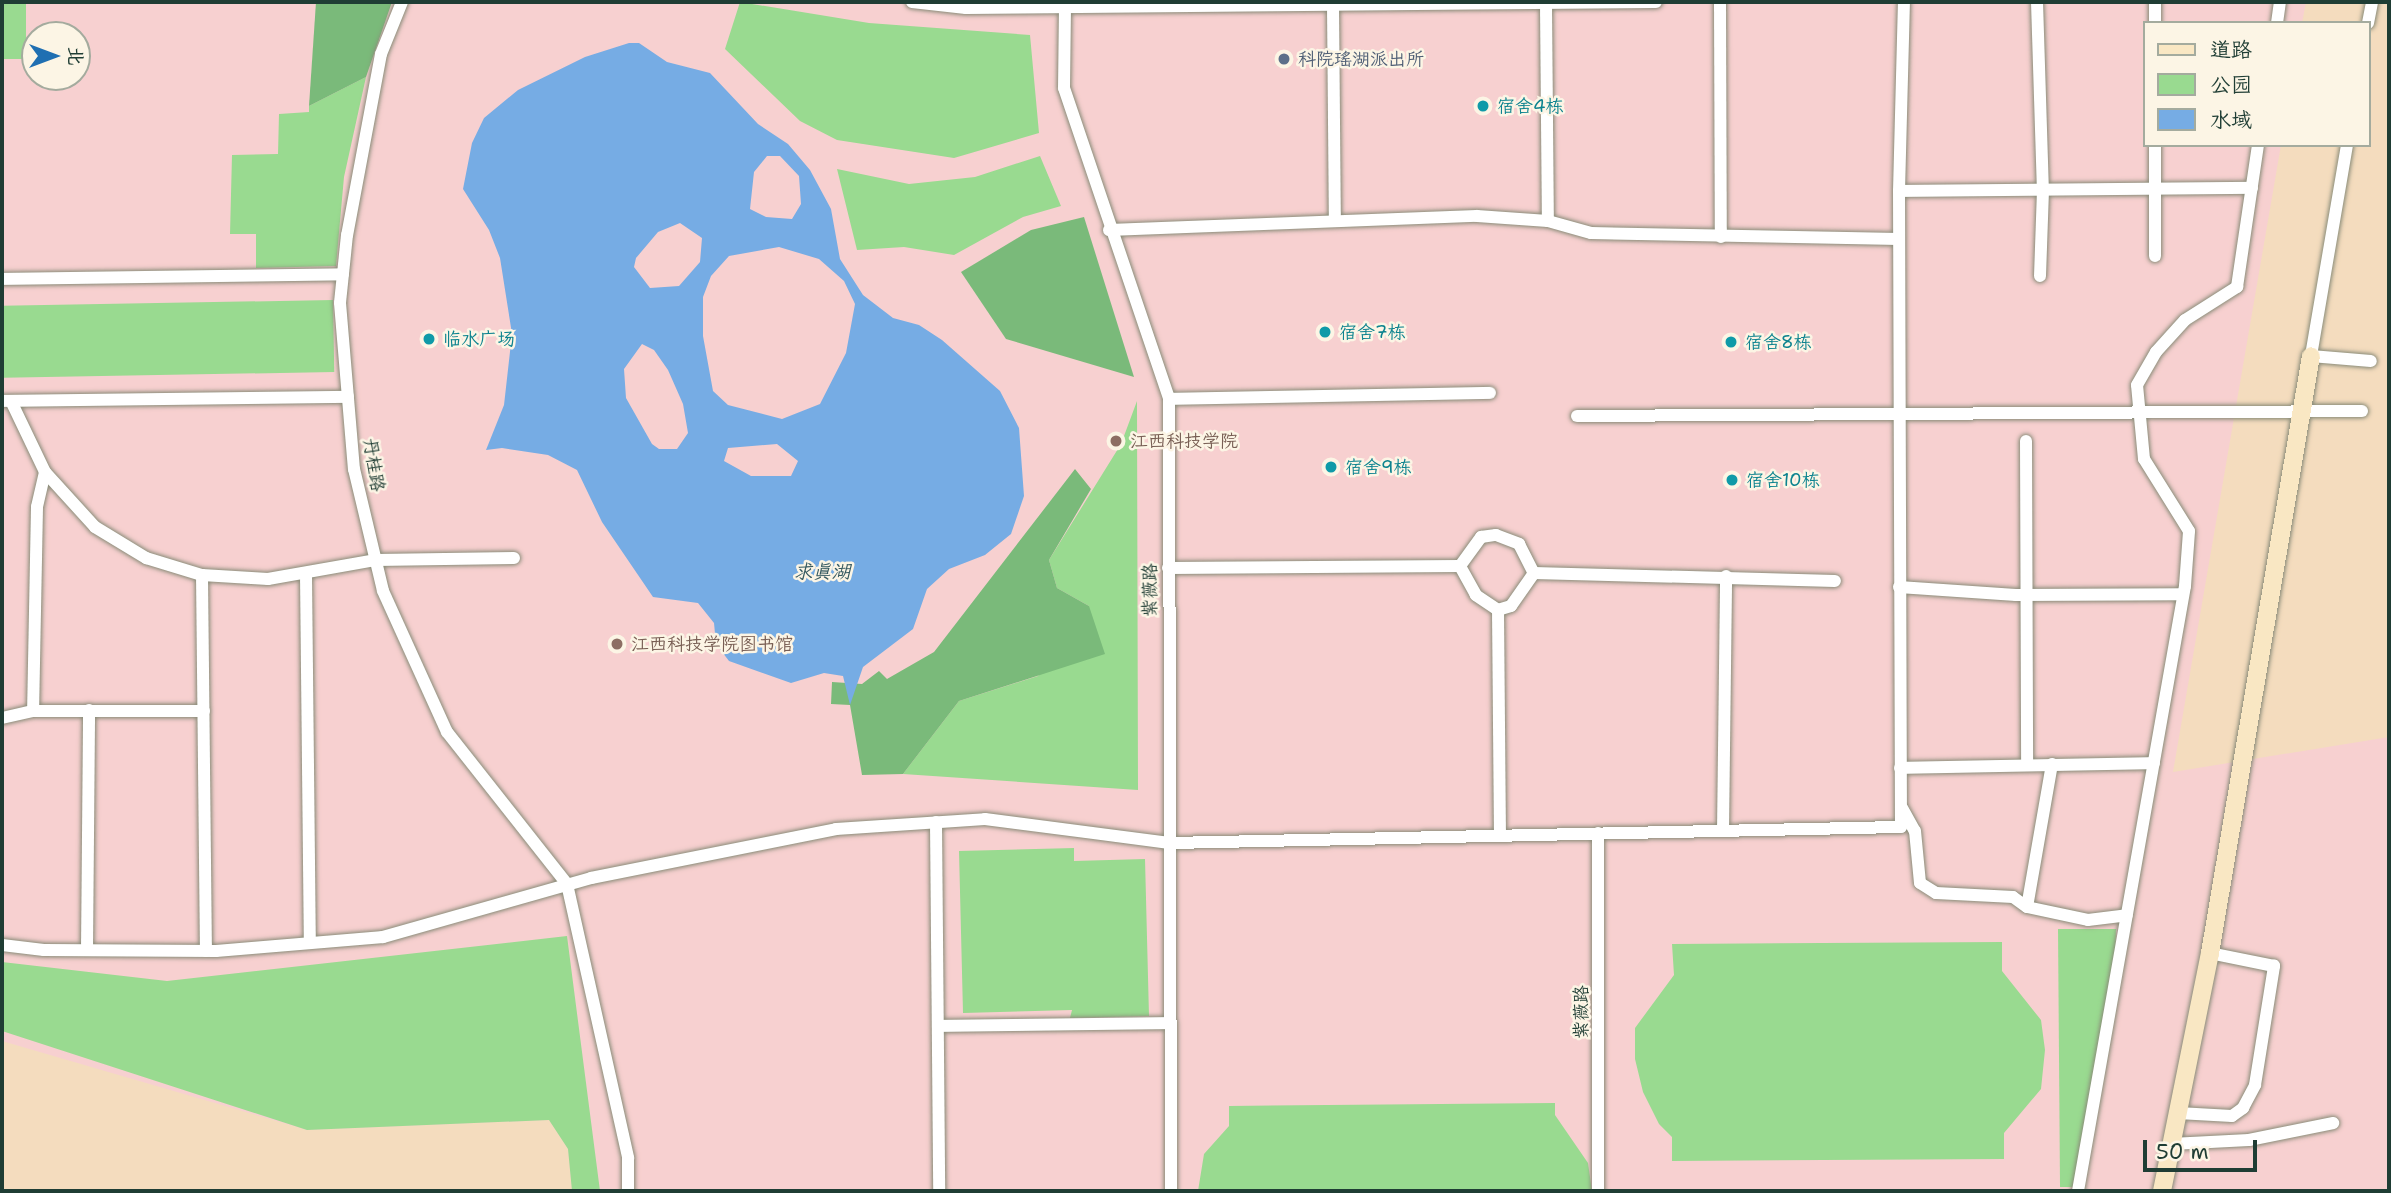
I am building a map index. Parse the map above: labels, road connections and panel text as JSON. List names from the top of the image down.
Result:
{
  "streets": {
    "street": ["丹桂路", "紫薇路"]
  },
  "water": ["求真湖"],
  "places": [
    "科院瑶湖派出所",
    "宿舍4栋",
    "宿舍7栋",
    "临水广场",
    "宿舍8栋",
    "江西科技学院",
    "宿舍9栋",
    "宿舍10栋",
    "江西科技学院图书馆"
  ],
  "legend": ["道路", "公园", "水域"],
  "scale_bar": "50 m",
  "north": "right"
}
